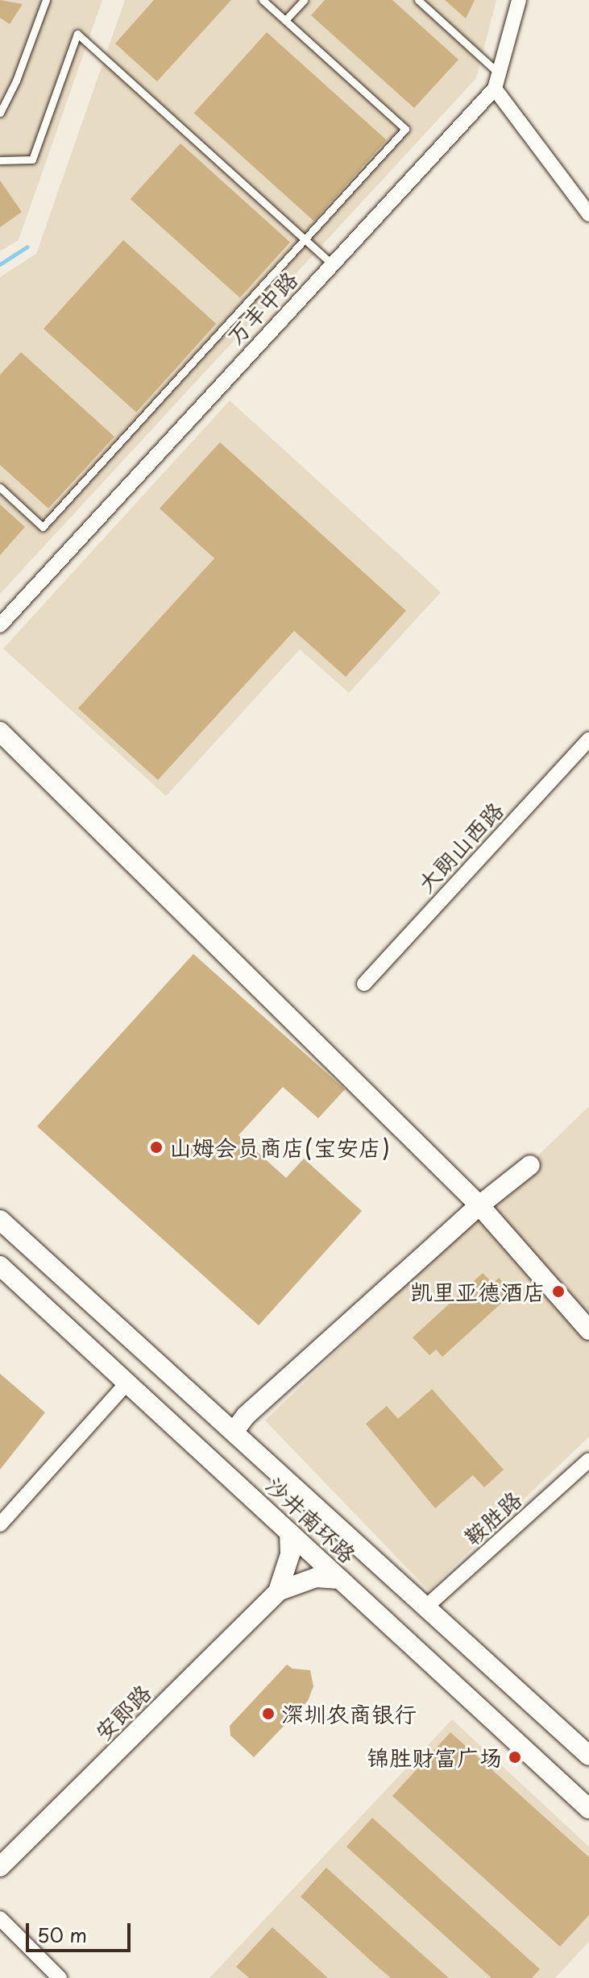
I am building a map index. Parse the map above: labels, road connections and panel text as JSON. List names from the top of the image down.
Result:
{
  "streets": {
    "street": [
      "万丰中路",
      "大朗山西路",
      "鞍胜路",
      "沙井南环路",
      "安郎路"
    ]
  },
  "crossings": [
    ["鞍胜路", "沙井南环路"],
    ["沙井南环路", "安郎路"]
  ],
  "places": [
    "山姆会员商店(宝安店)",
    "凯里亚德酒店",
    "深圳农商银行",
    "锦胜财富广场"
  ],
  "scale_bar": "50 m"
}
